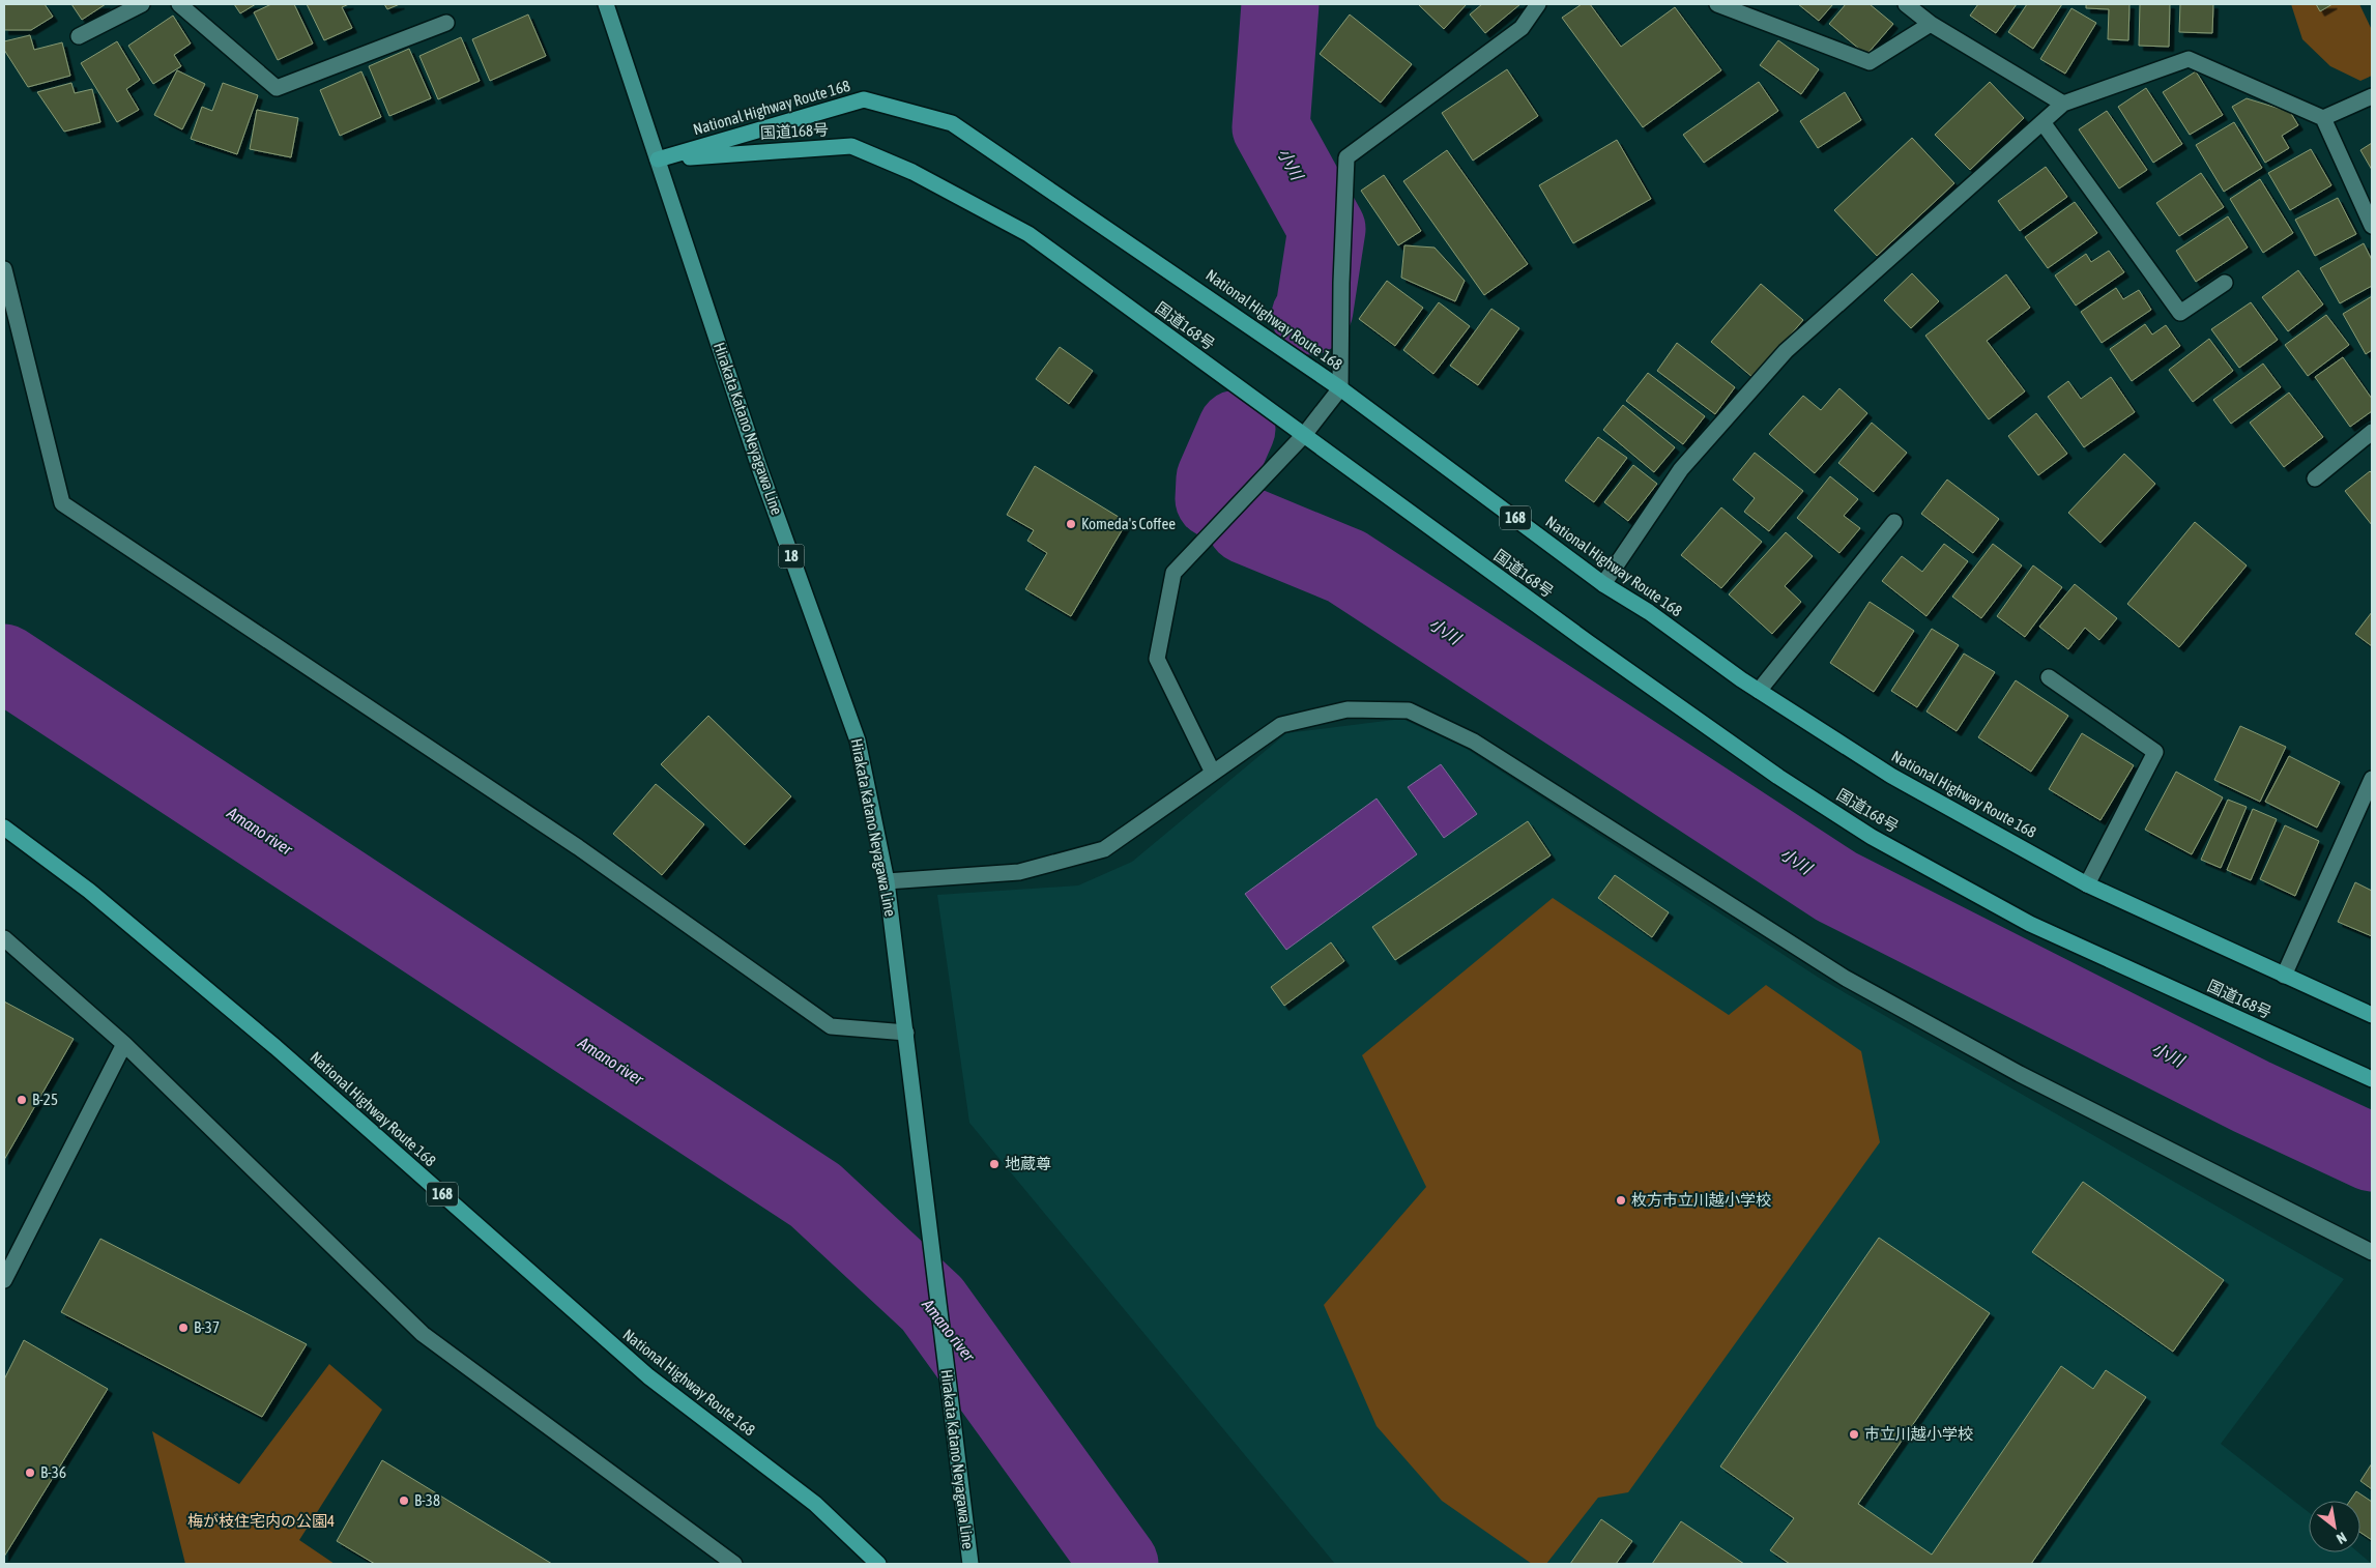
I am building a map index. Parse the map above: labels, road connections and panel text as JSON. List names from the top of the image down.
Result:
{
  "streets": {
    "highway": ["National Highway Route 168", "国道168号", "168"],
    "main road": ["Hirakata Katano Neyagawa Line", "18"]
  },
  "crossings": [
    ["National Highway Route 168", "国道168号"],
    ["National Highway Route 168", "Hirakata Katano Neyagawa Line"],
    ["国道168号", "Hirakata Katano Neyagawa Line"]
  ],
  "water": ["小川", "Amano river"],
  "parks": ["梅が枝住宅内の公園4"],
  "places": [
    "Komeda's Coffee",
    "B-25",
    "地蔵尊",
    "枚方市立川越小学校",
    "B-37",
    "市立川越小学校",
    "B-36",
    "B-38"
  ],
  "north": "bottom right"
}
